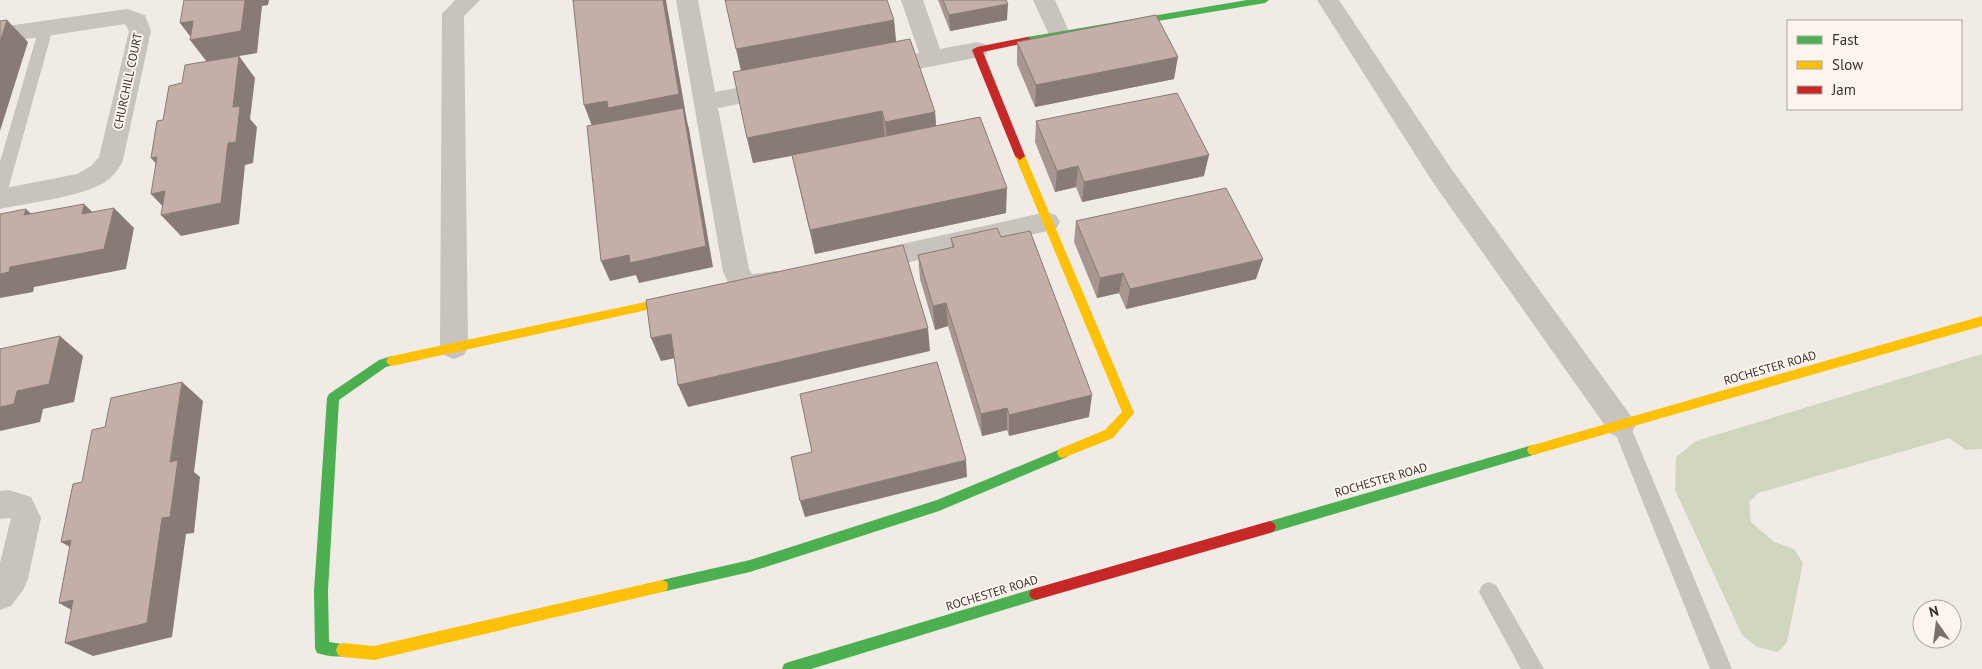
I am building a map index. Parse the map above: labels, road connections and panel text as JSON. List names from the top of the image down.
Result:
{
  "streets": {
    "street": ["CHURCHILL COURT", "ROCHESTER ROAD"]
  },
  "legend": ["Fast", "Slow", "Jam"],
  "north": "top"
}
